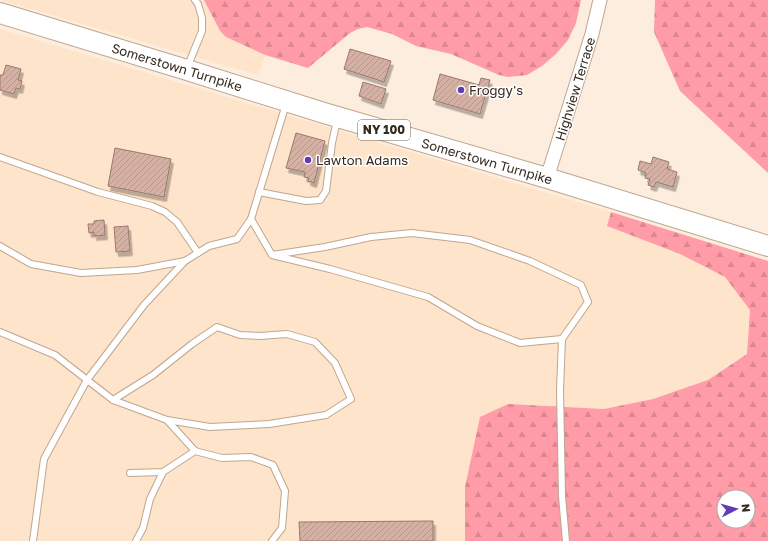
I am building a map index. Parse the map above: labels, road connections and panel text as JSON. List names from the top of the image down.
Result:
{
  "streets": {
    "main road": ["Somerstown Turnpike", "NY 100"],
    "street": ["Highview Terrace"]
  },
  "crossings": [
    ["Somerstown Turnpike", "Highview Terrace"]
  ],
  "places": ["Froggy's", "Lawton Adams"],
  "north": "right"
}
